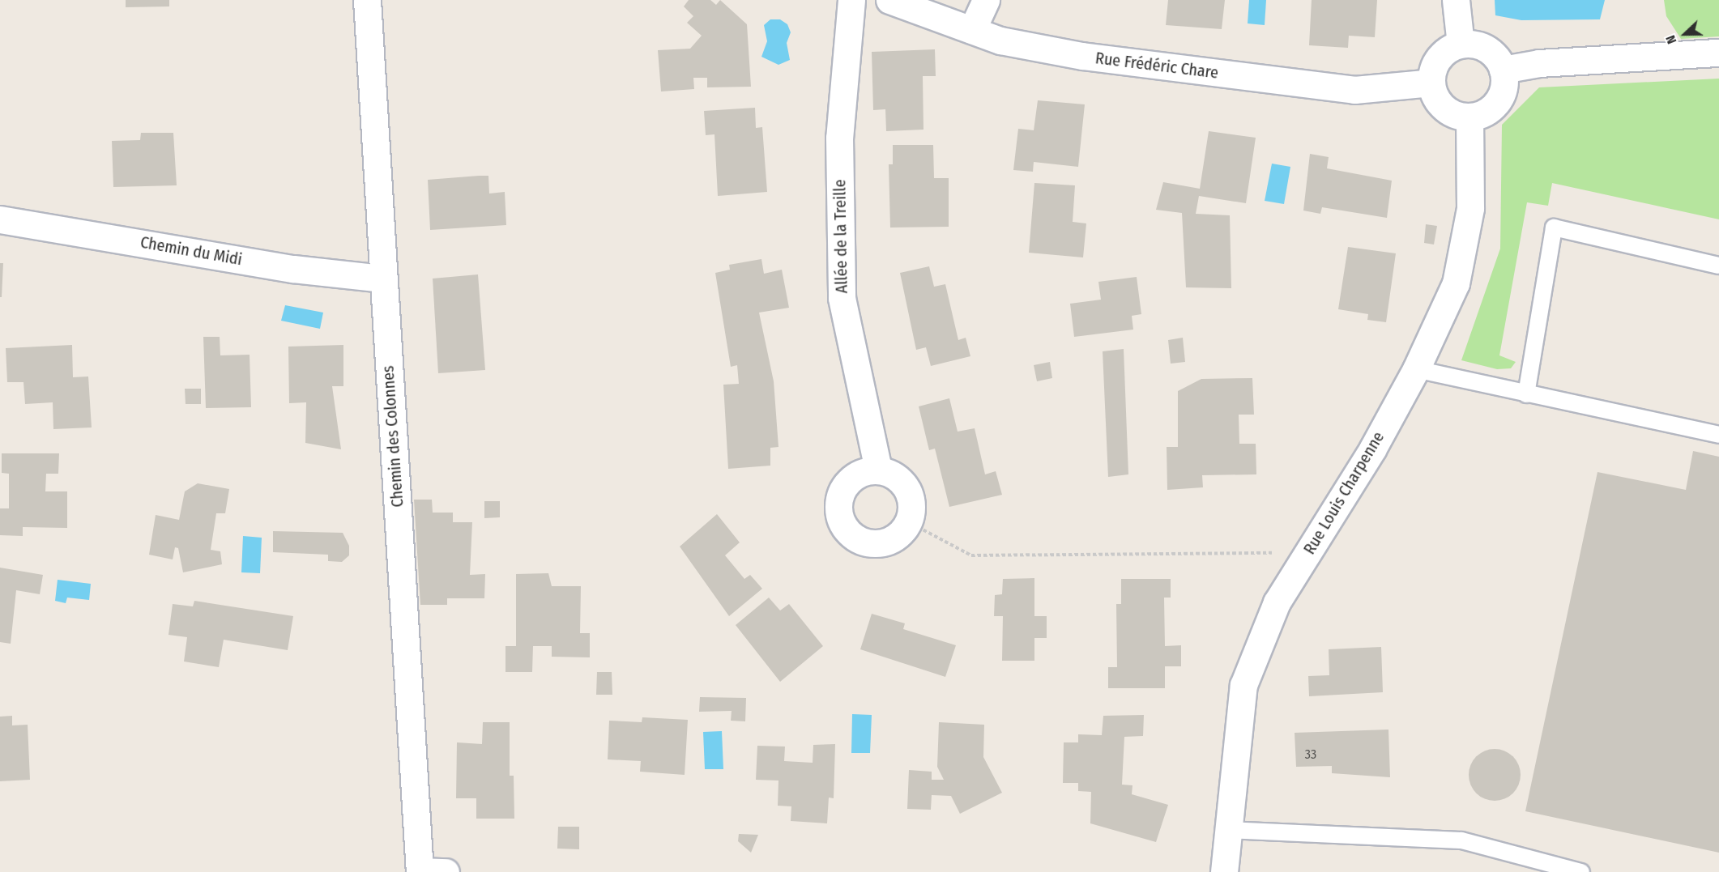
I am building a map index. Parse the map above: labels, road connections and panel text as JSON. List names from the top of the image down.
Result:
{
  "streets": {
    "street": [
      "Rue Frédéric Chare",
      "Allée de la Treille",
      "Chemin du Midi",
      "Chemin des Colonnes",
      "Rue Louis Charpenne"
    ]
  },
  "crossings": [
    ["Rue Frédéric Chare", "Rue Louis Charpenne"],
    ["Chemin du Midi", "Chemin des Colonnes"]
  ],
  "house_numbers": ["33"],
  "north": "left"
}
